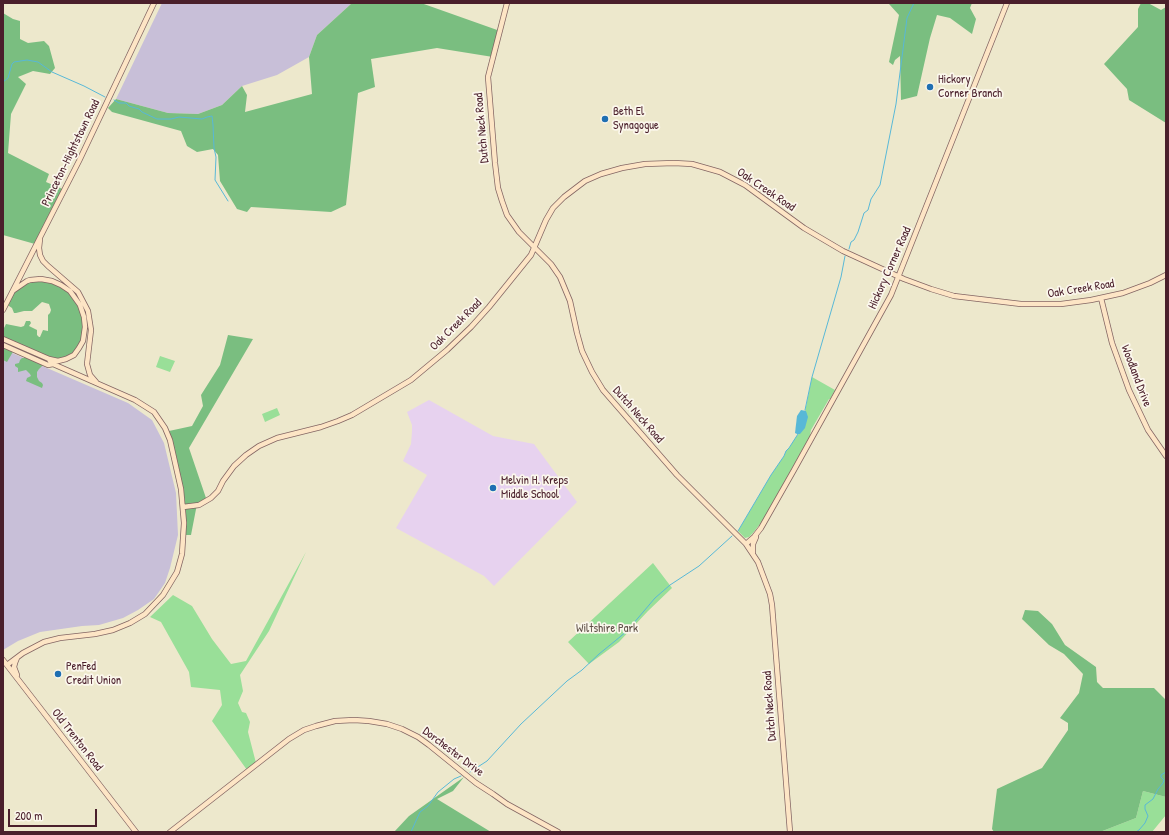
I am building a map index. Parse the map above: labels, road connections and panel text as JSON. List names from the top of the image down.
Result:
{
  "streets": {
    "street": [
      "Dutch Neck Road",
      "Princeton-Hightstown Road",
      "Oak Creek Road",
      "Hickory Corner Road",
      "Woodland Drive",
      "Old Trenton Road",
      "Dorchester Drive"
    ]
  },
  "crossings": [
    ["Dutch Neck Road", "Oak Creek Road"],
    ["Dutch Neck Road", "Hickory Corner Road"],
    ["Oak Creek Road", "Hickory Corner Road"],
    ["Oak Creek Road", "Woodland Drive"]
  ],
  "parks": ["Wiltshire Park"],
  "places": [
    "Hickory Corner Branch",
    "Beth El Synagogue",
    "Melvin H. Kreps Middle School",
    "PenFed Credit Union"
  ],
  "scale_bar": "200 m"
}
